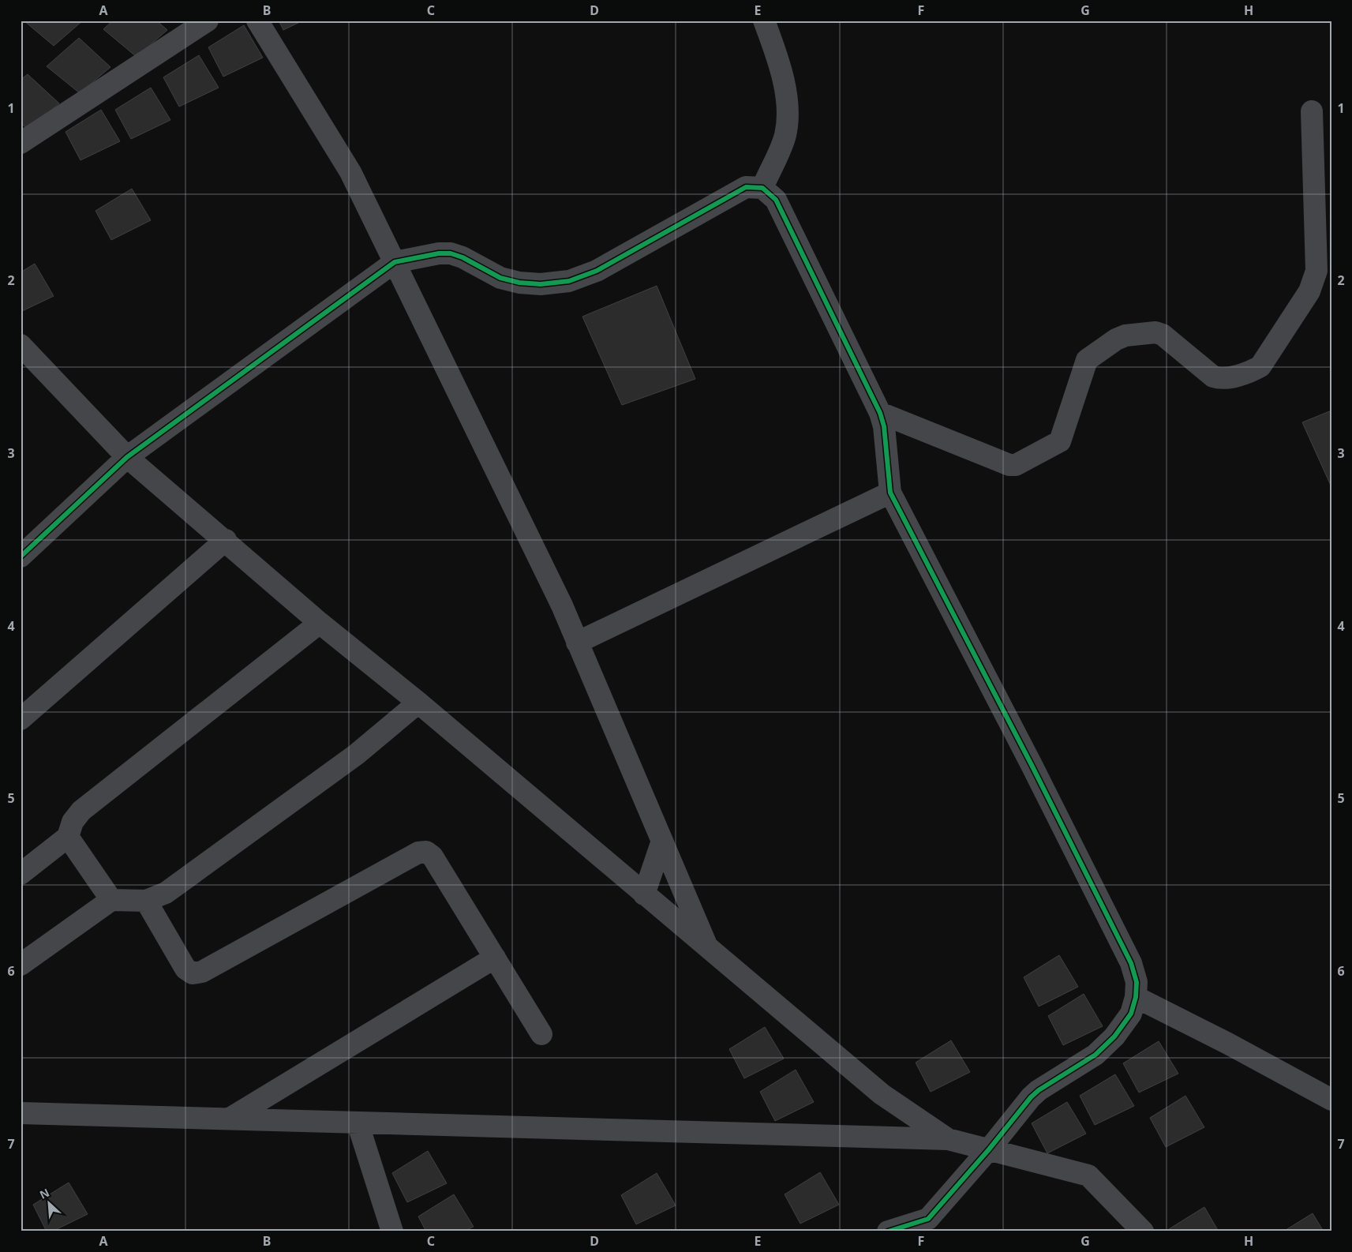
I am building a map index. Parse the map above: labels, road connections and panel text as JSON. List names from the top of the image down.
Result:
{
  "north": "top left",
  "grid": {
    "columns": [
      "A",
      "B",
      "C",
      "D",
      "E",
      "F",
      "G",
      "H"
    ],
    "rows": [
      "1",
      "2",
      "3",
      "4",
      "5",
      "6",
      "7"
    ]
  }
}
